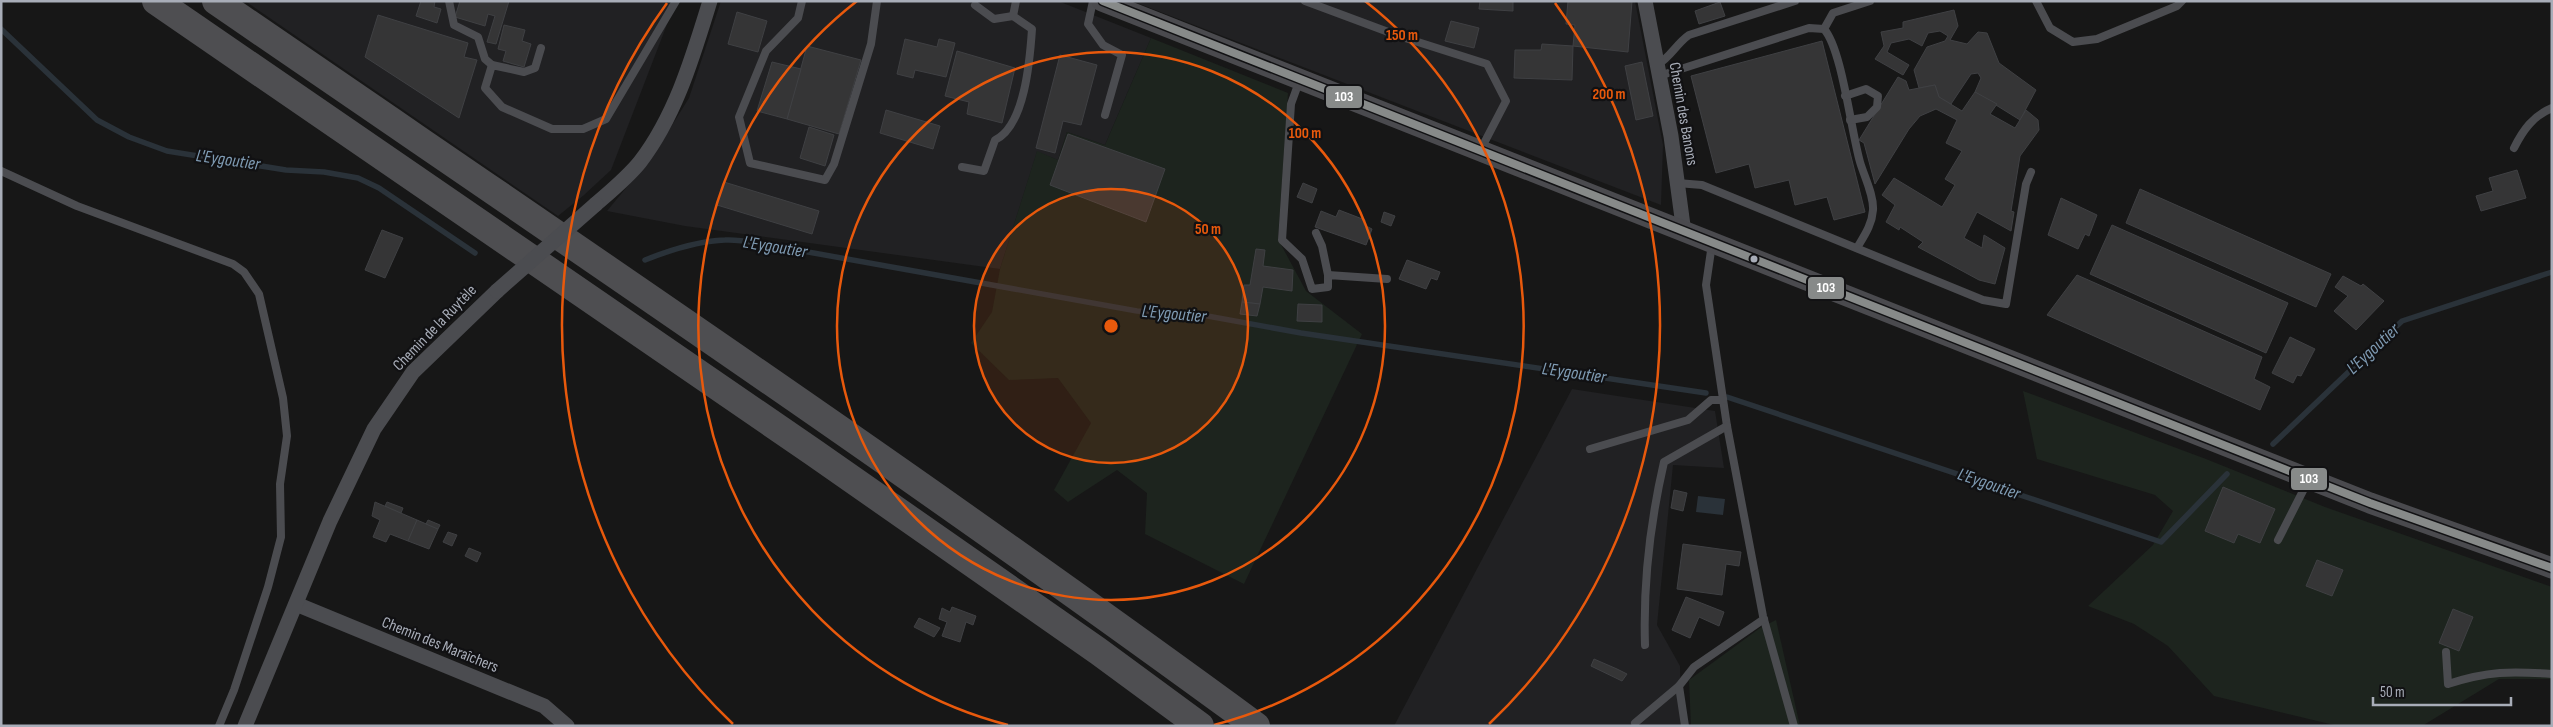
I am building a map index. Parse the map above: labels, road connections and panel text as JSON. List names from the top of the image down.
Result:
{
  "streets": {
    "street": ["Chemin des Banons", "Chemin de la Ruytèle", "Chemin des Maraîchers"]
  },
  "crossings": [
    ["Chemin de la Ruytèle", "Chemin des Maraîchers"]
  ],
  "water": ["L'Eygoutier"],
  "lines": ["transit line 103"],
  "scale_bar": "50 m",
  "rings": [
    "150 m",
    "200 m",
    "100 m",
    "50 m"
  ]
}
